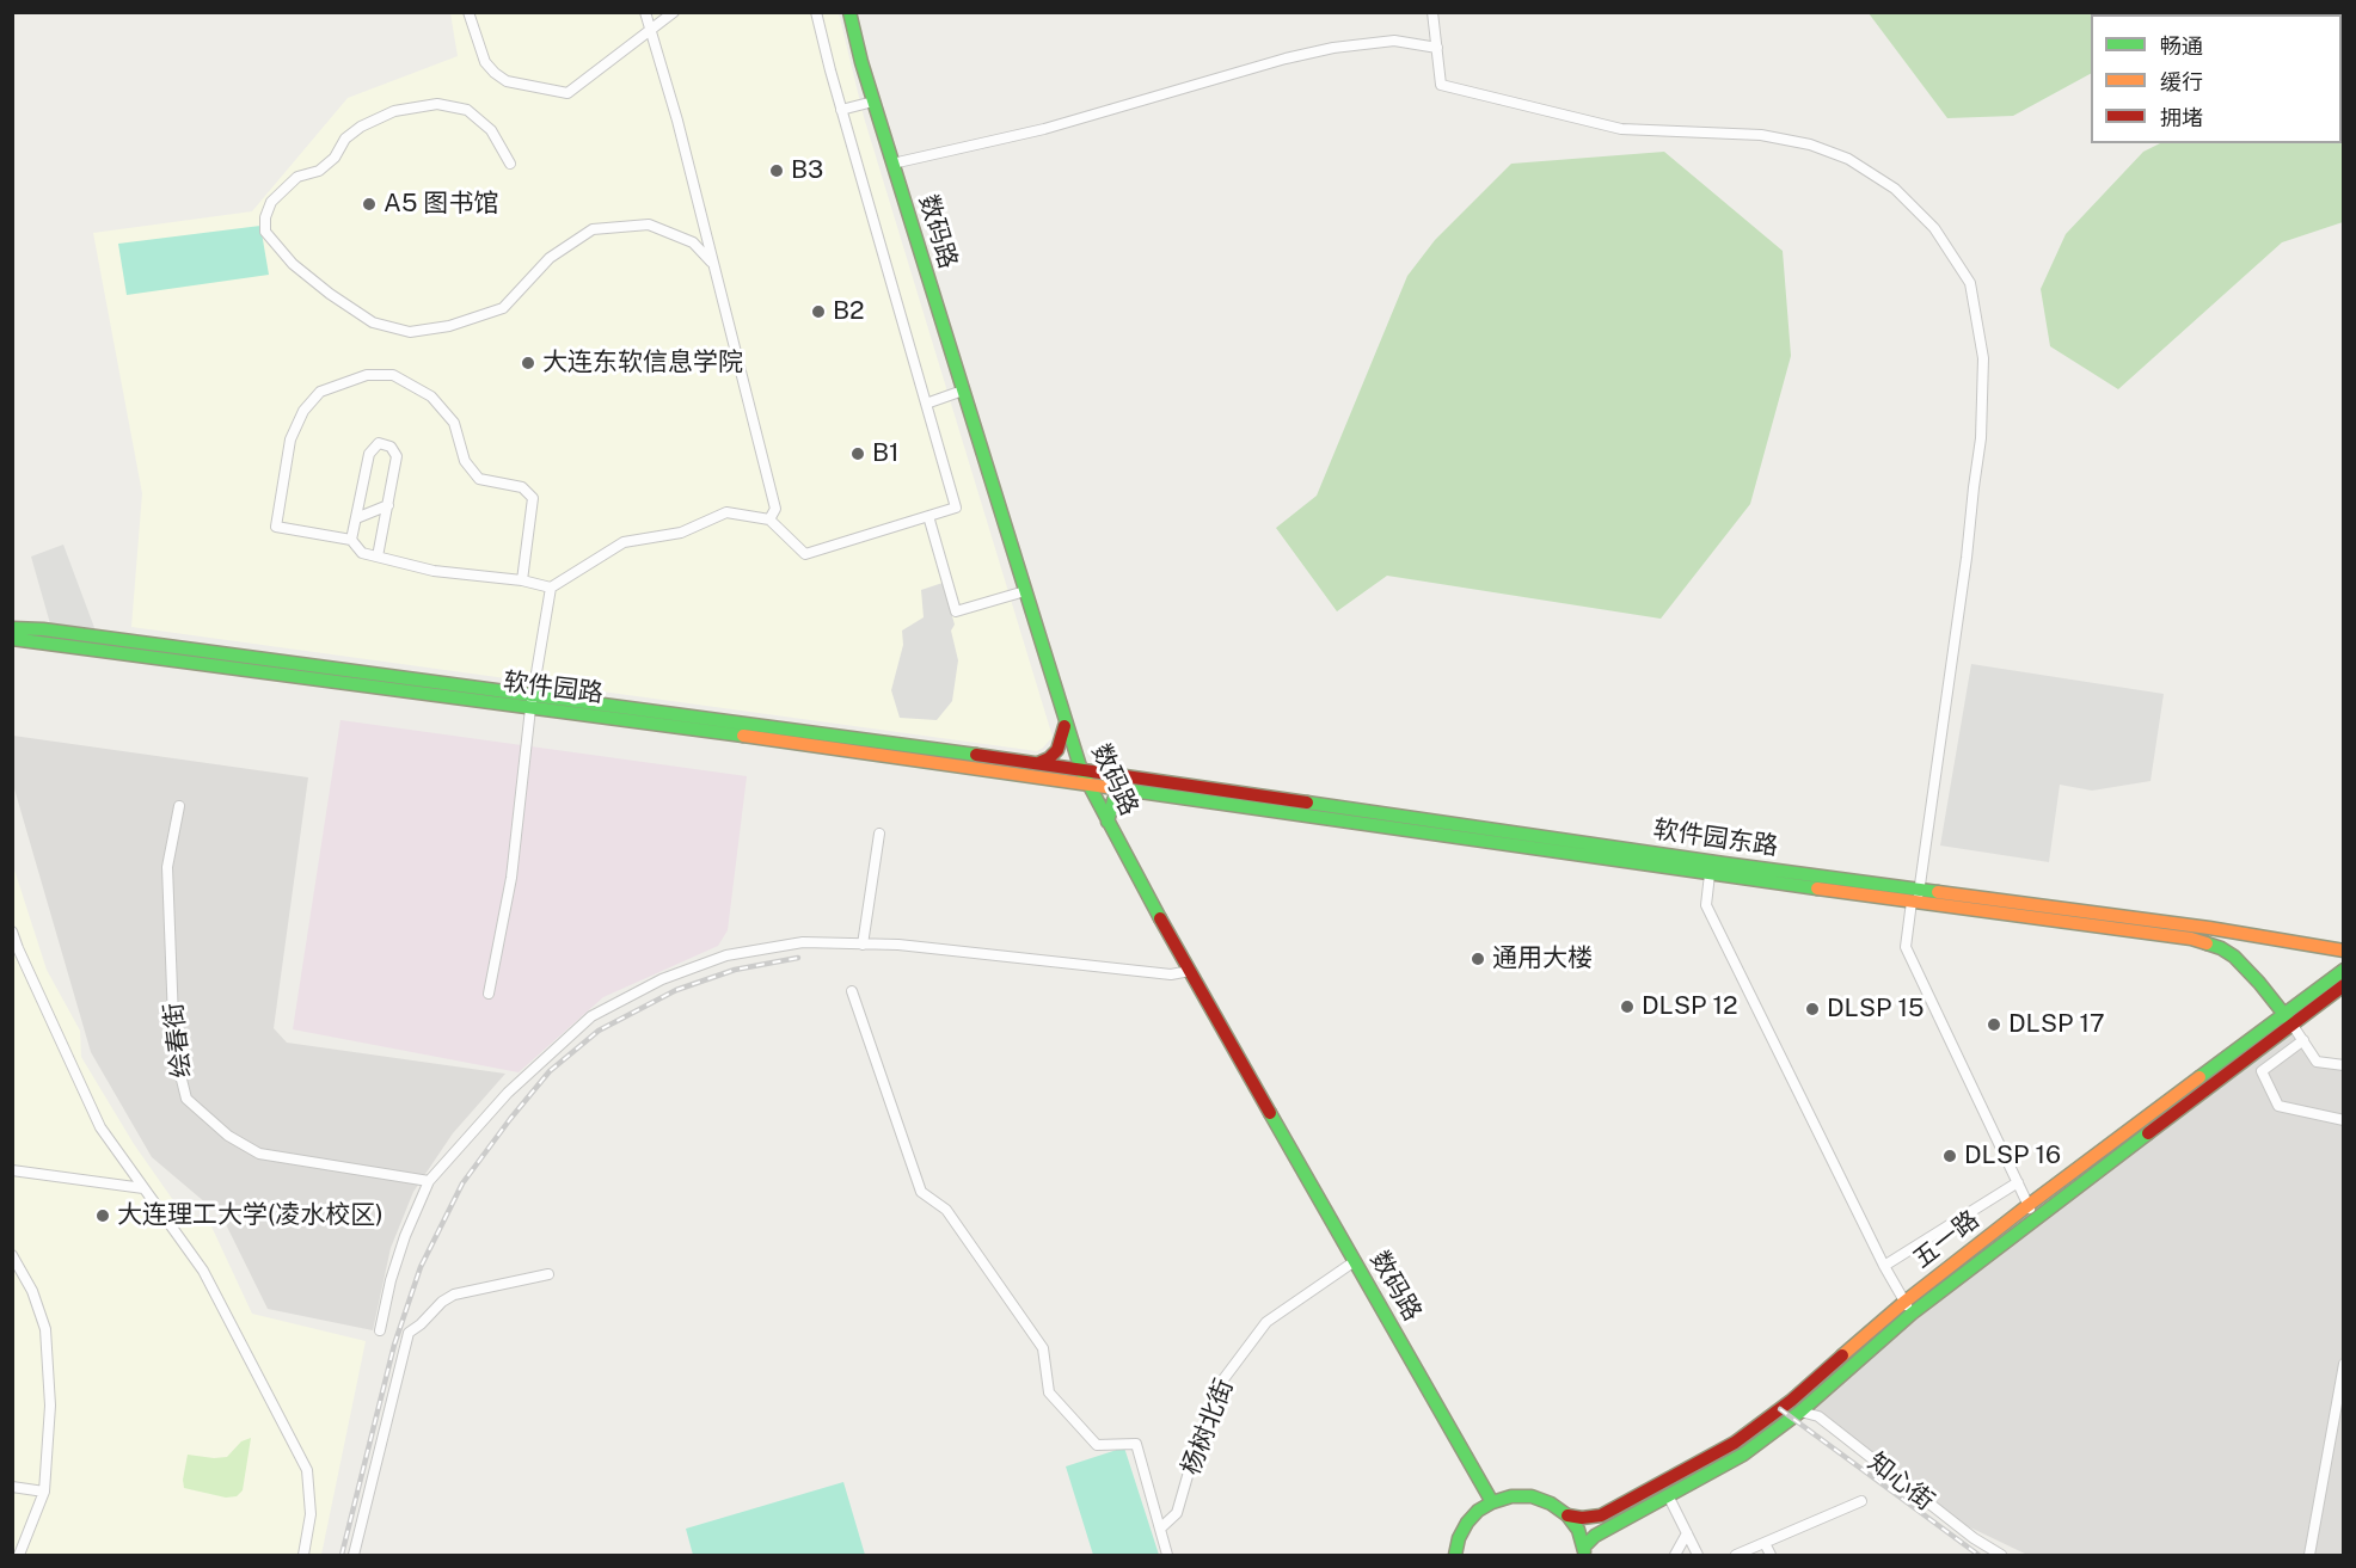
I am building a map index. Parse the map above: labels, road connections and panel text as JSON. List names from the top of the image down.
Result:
{
  "streets": {
    "main road": [
      "数码路",
      "软件园路",
      "软件园东路",
      "五一路"
    ],
    "street": ["绘春街", "杨树北街", "知心街"]
  },
  "crossings": [
    ["数码路", "软件园路"],
    ["数码路", "软件园东路"],
    ["数码路", "杨树北街"],
    ["软件园路", "软件园东路"],
    ["软件园东路", "五一路"],
    ["五一路", "知心街"]
  ],
  "places": [
    "B3",
    "A5 图书馆",
    "B2",
    "大连东软信息学院",
    "B1",
    "通用大楼",
    "DLSP 12",
    "DLSP 15",
    "DLSP 17",
    "DLSP 16",
    "大连理工大学(凌水校区)"
  ],
  "legend": ["畅通", "缓行", "拥堵"]
}
